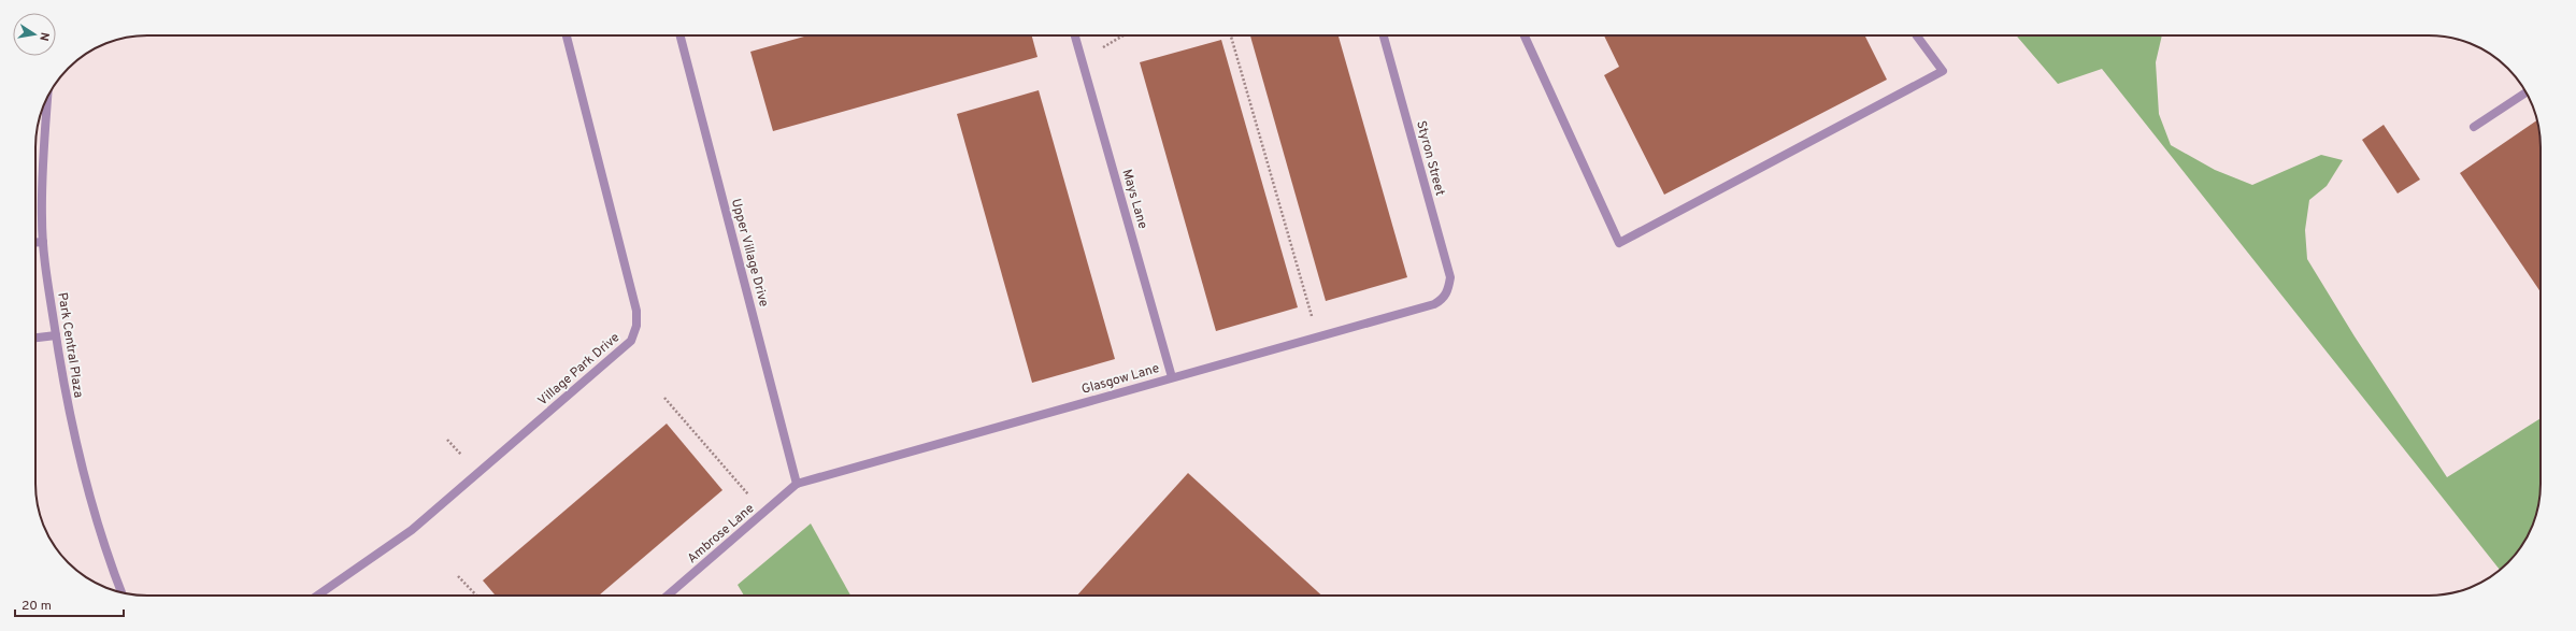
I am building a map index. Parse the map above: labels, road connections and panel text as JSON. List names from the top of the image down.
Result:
{
  "streets": {
    "street": [
      "Styron Street",
      "Mays Lane",
      "Upper Village Drive",
      "Park Central Plaza",
      "Village Park Drive",
      "Glasgow Lane",
      "Ambrose Lane"
    ]
  },
  "crossings": [
    ["Styron Street", "Glasgow Lane"],
    ["Mays Lane", "Glasgow Lane"],
    ["Upper Village Drive", "Glasgow Lane"],
    ["Upper Village Drive", "Ambrose Lane"],
    ["Glasgow Lane", "Ambrose Lane"]
  ],
  "scale_bar": "20 m",
  "north": "right"
}
